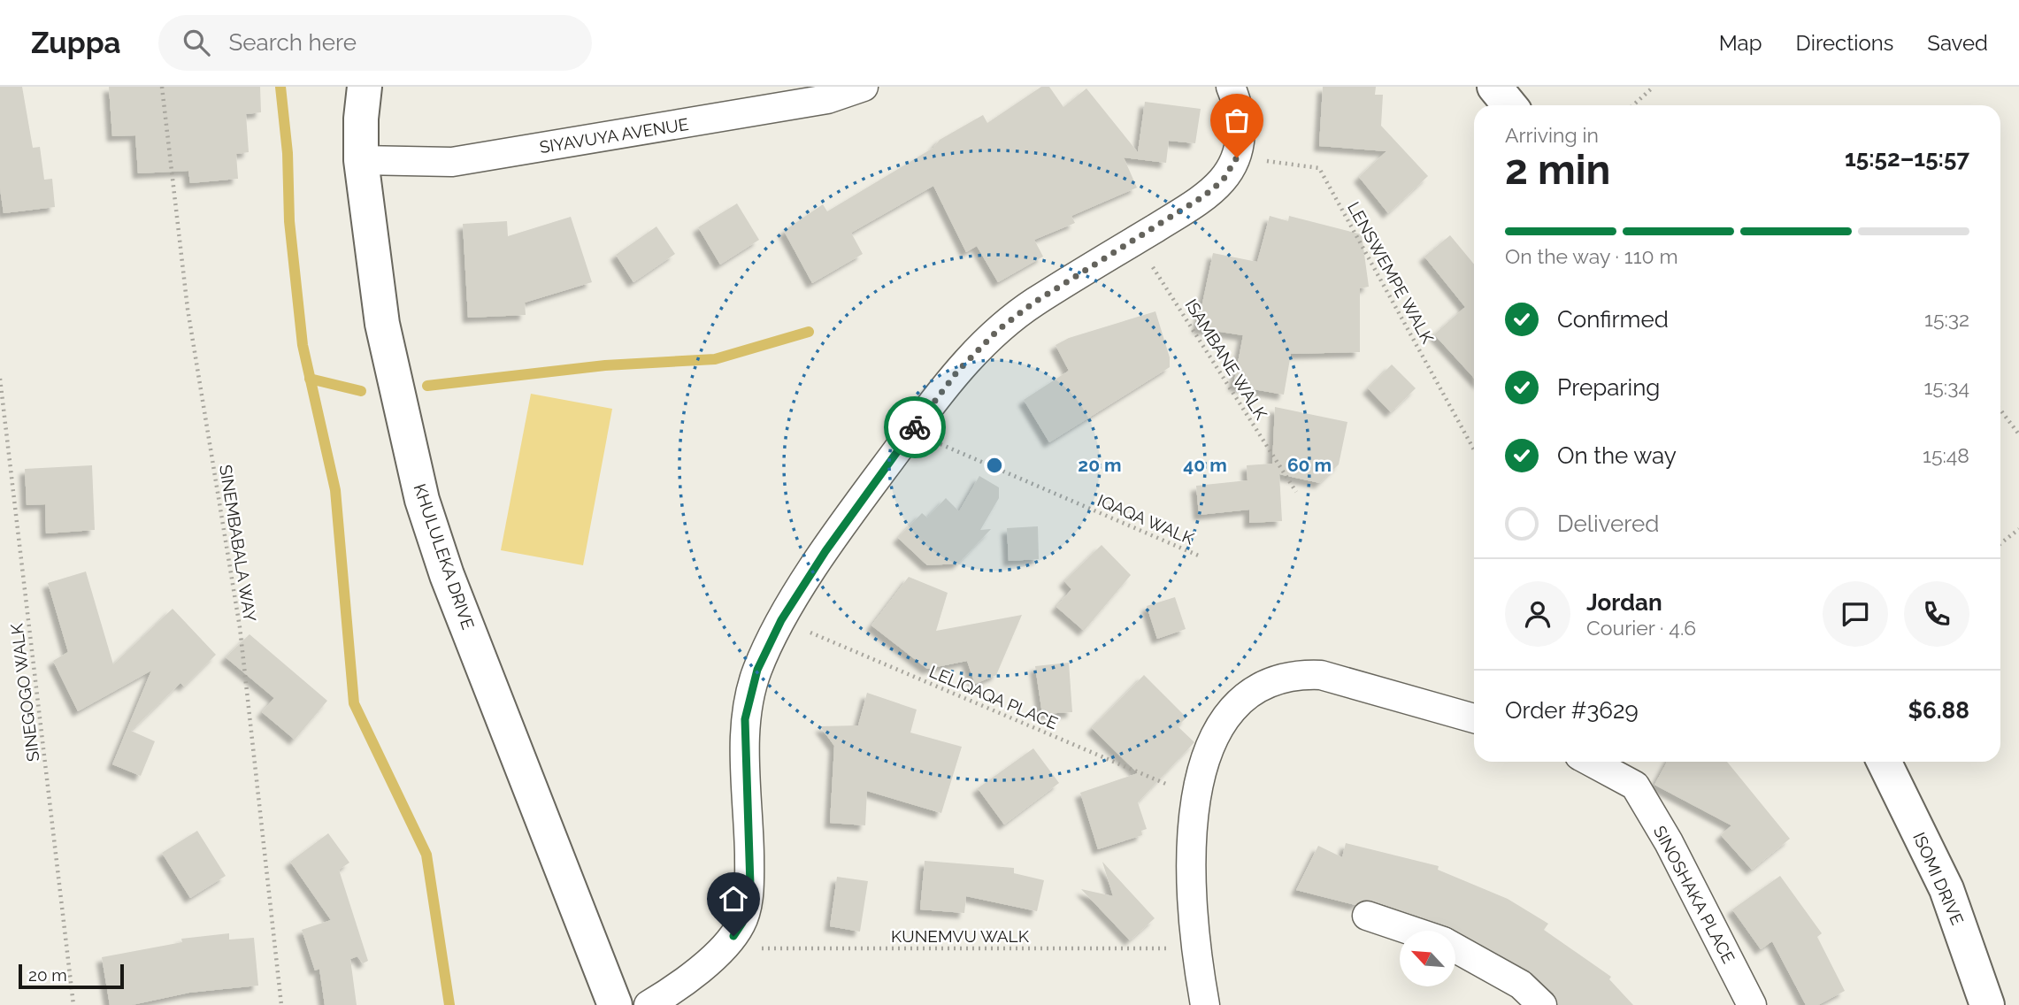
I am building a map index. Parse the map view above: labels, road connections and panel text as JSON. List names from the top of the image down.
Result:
{
  "streets": {
    "street": [
      "SIYAVUYA AVENUE",
      "KHULULEKA DRIVE",
      "ISOMI DRIVE",
      "SINOSHAKA PLACE"
    ],
    "path": [
      "LENSWEMPE WALK",
      "ISAMBANE WALK",
      "IQAQA WALK",
      "SINEMBABALA WAY",
      "SINEGOGO WALK",
      "LELIQAQA PLACE",
      "KUNEMVU WALK"
    ]
  },
  "crossings": [
    ["SIYAVUYA AVENUE", "KHULULEKA DRIVE"]
  ],
  "scale_bar": "20 m",
  "north": "top left",
  "page": {
    "header": "Zuppa",
    "search": "Search here",
    "nav": ["Map", "Directions", "Saved"],
    "heading": ["2 min", "Arriving in", "15:52–15:57"],
    "panel": [
      "Jordan",
      "Courier · 4.6",
      "Order #3629",
      "$6.88"
    ],
    "bar": "On the way · 110 m",
    "list": [
      ["Confirmed", "15:32"],
      ["Preparing", "15:34"],
      ["On the way", "15:48"],
      "Delivered"
    ],
    "scale": "20 m"
  },
  "rings": ["20 m", "40 m", "60 m"]
}
